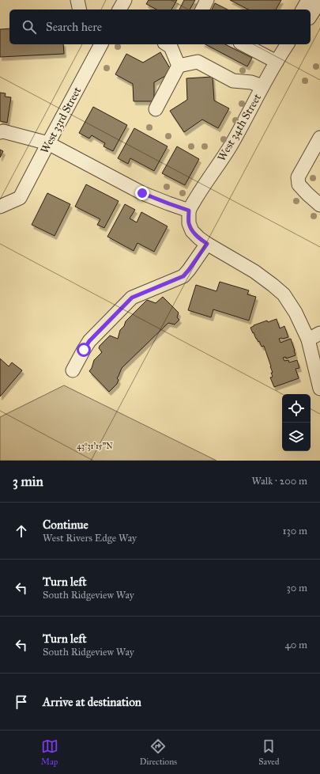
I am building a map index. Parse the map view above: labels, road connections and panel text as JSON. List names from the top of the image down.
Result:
{
  "streets": {
    "street": ["West 33rd Street", "West 34th Street"]
  },
  "page": {
    "search": "Search here",
    "heading": ["3 min", "Walk · 200 m"],
    "list": [
      ["Continue", "West Rivers Edge Way", "130 m"],
      ["Turn left", "South Ridgeview Way", "30 m"],
      ["Turn left", "South Ridgeview Way", "40 m"],
      "Arrive at destination"
    ],
    "nav": ["Map", "Directions", "Saved"]
  },
  "coordinates": ["43°31'15\"N"]
}
